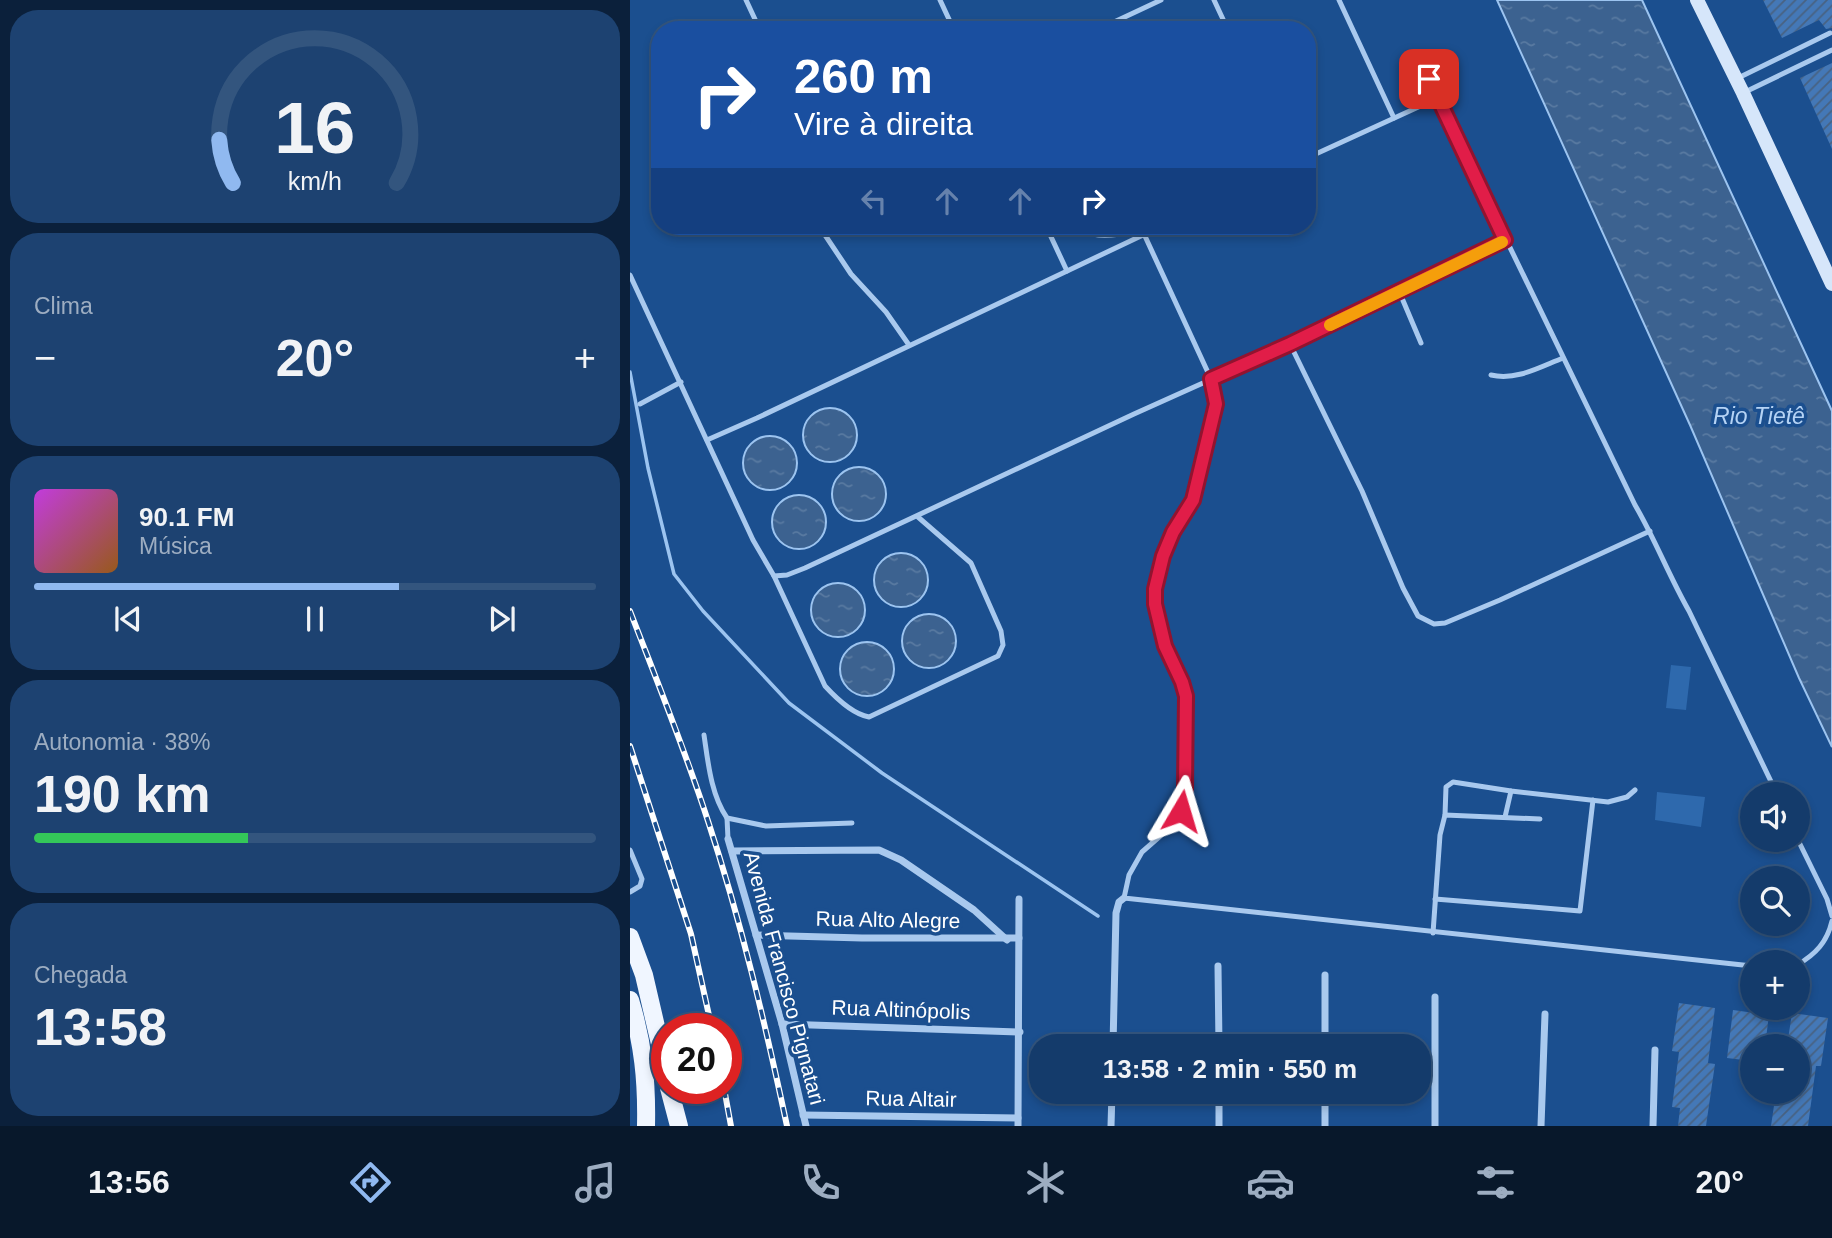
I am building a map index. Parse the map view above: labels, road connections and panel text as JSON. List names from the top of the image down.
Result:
{
  "streets": {
    "street": [
      "Rua Alto Alegre",
      "Avenida Francisco Pignatari",
      "Rua Altinópolis",
      "Rua Altair"
    ]
  },
  "crossings": [
    ["Rua Alto Alegre", "Avenida Francisco Pignatari"],
    ["Avenida Francisco Pignatari", "Rua Altinópolis"],
    ["Avenida Francisco Pignatari", "Rua Altair"]
  ],
  "water": ["Rio Tietê"],
  "page": {
    "turn": ["260 m", "Vire à direita"],
    "tile": [
      "Clima",
      ["Autonomia · 38%", "190 km"],
      ["Chegada", "13:58"]
    ],
    "heat": ["−", "20°", "+"],
    "song": ["90.1 FM", "Música"],
    "map_buttons": ["+", "−"],
    "limit": "20",
    "trip": "13:58 · 2 min · 550 m",
    "tabs": ["13:56", "20°"],
    "gauge": ["16", "km/h"]
  }
}
